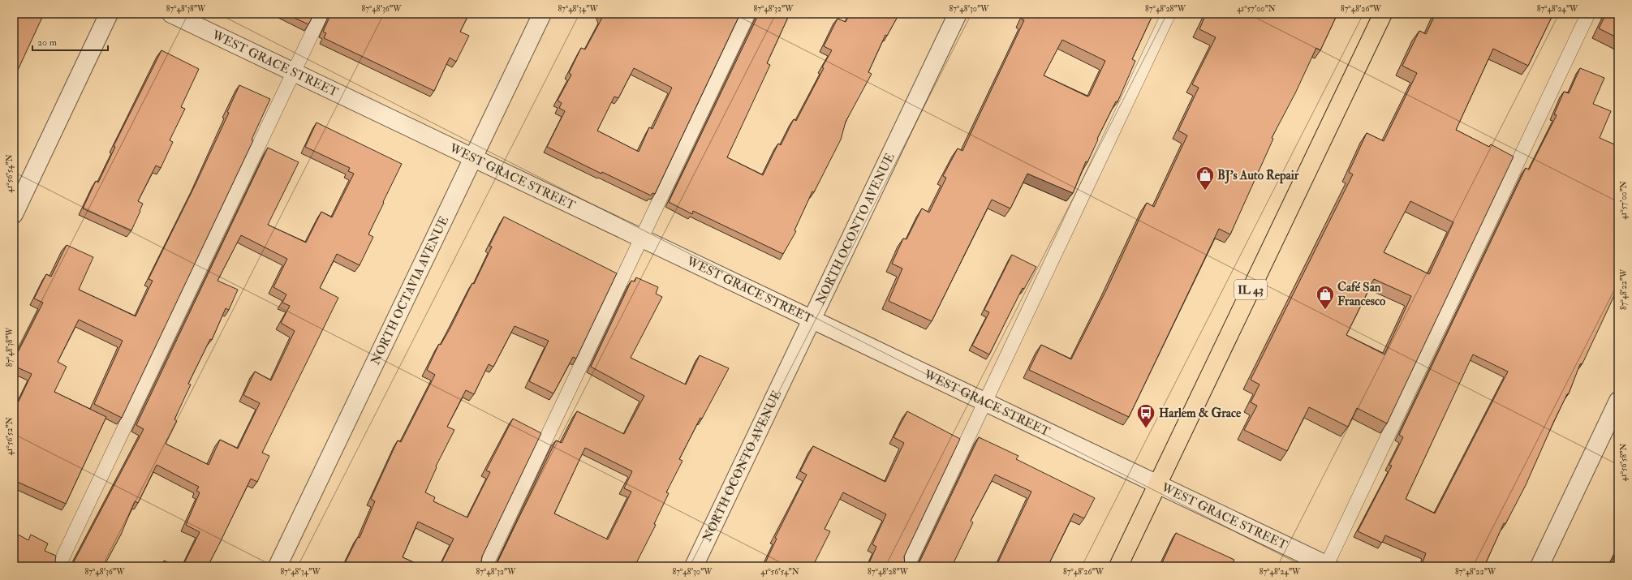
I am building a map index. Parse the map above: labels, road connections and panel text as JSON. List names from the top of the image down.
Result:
{
  "streets": {
    "main road": ["IL 43"],
    "street": ["WEST GRACE STREET", "NORTH OCONTO AVENUE", "NORTH OCTAVIA AVENUE"]
  },
  "crossings": [
    ["WEST GRACE STREET", "NORTH OCONTO AVENUE"],
    ["WEST GRACE STREET", "NORTH OCTAVIA AVENUE"],
    ["WEST GRACE STREET", "IL 43"]
  ],
  "places": {
    "shop": ["BJ's Auto Repair", "Café San Francesco"],
    "bus stop": ["Harlem & Grace"]
  },
  "scale_bar": "20 m",
  "coordinates": [
    "87°48'38\"W",
    "87°48'36\"W",
    "87°48'34\"W",
    "87°48'32\"W",
    "87°48'30\"W",
    "87°48'28\"W",
    "41°57'00\"N",
    "87°48'26\"W",
    "87°48'24\"W",
    "41°56'54\"N",
    "87°48'22\"W",
    "41°56'52\"N",
    "41°56'58\"N"
  ]
}
